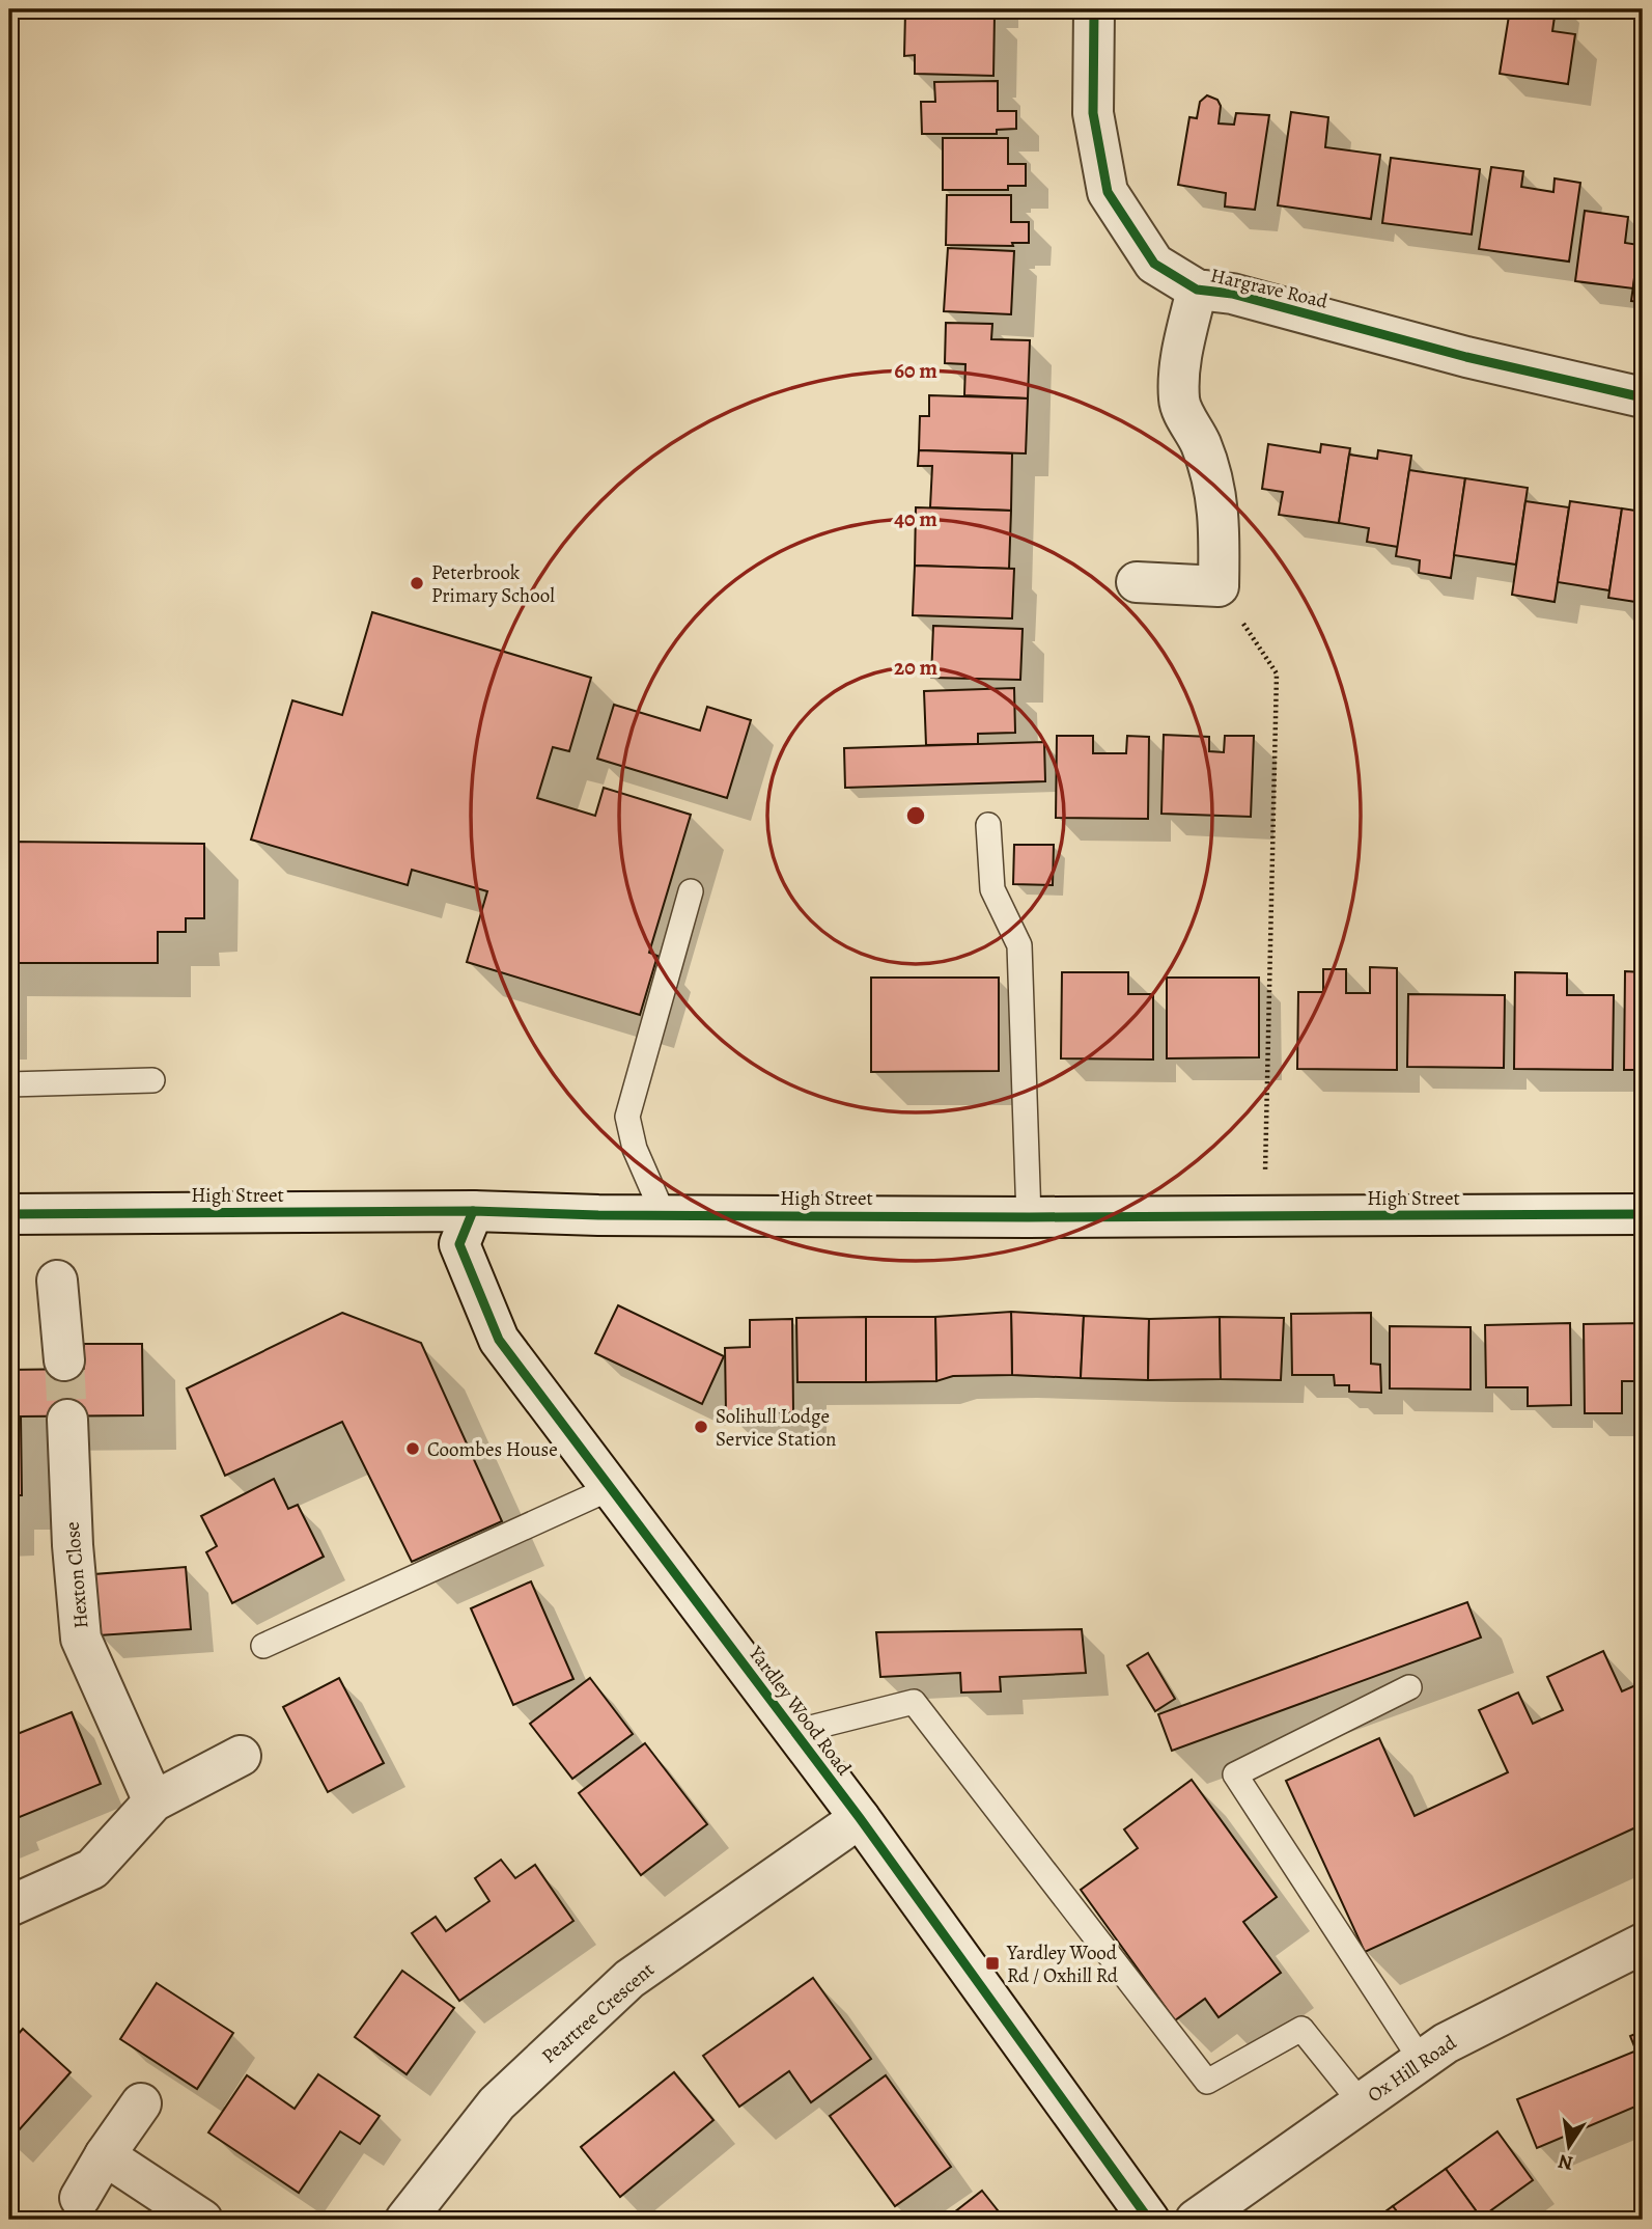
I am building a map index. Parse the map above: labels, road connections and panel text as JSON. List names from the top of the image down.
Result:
{
  "streets": {
    "street": [
      "Hargrave Road",
      "High Street",
      "Hexton Close",
      "Yardley Wood Road",
      "Peartree Crescent",
      "Ox Hill Road"
    ]
  },
  "crossings": [
    ["High Street", "Yardley Wood Road"],
    ["Yardley Wood Road", "Peartree Crescent"]
  ],
  "places": {
    "other": ["Peterbrook Primary School", "Solihull Lodge Service Station", "Coombes House"],
    "transit": ["Yardley Wood Rd / Oxhill Rd"]
  },
  "north": "bottom",
  "rings": ["60 m", "40 m", "20 m"]
}
